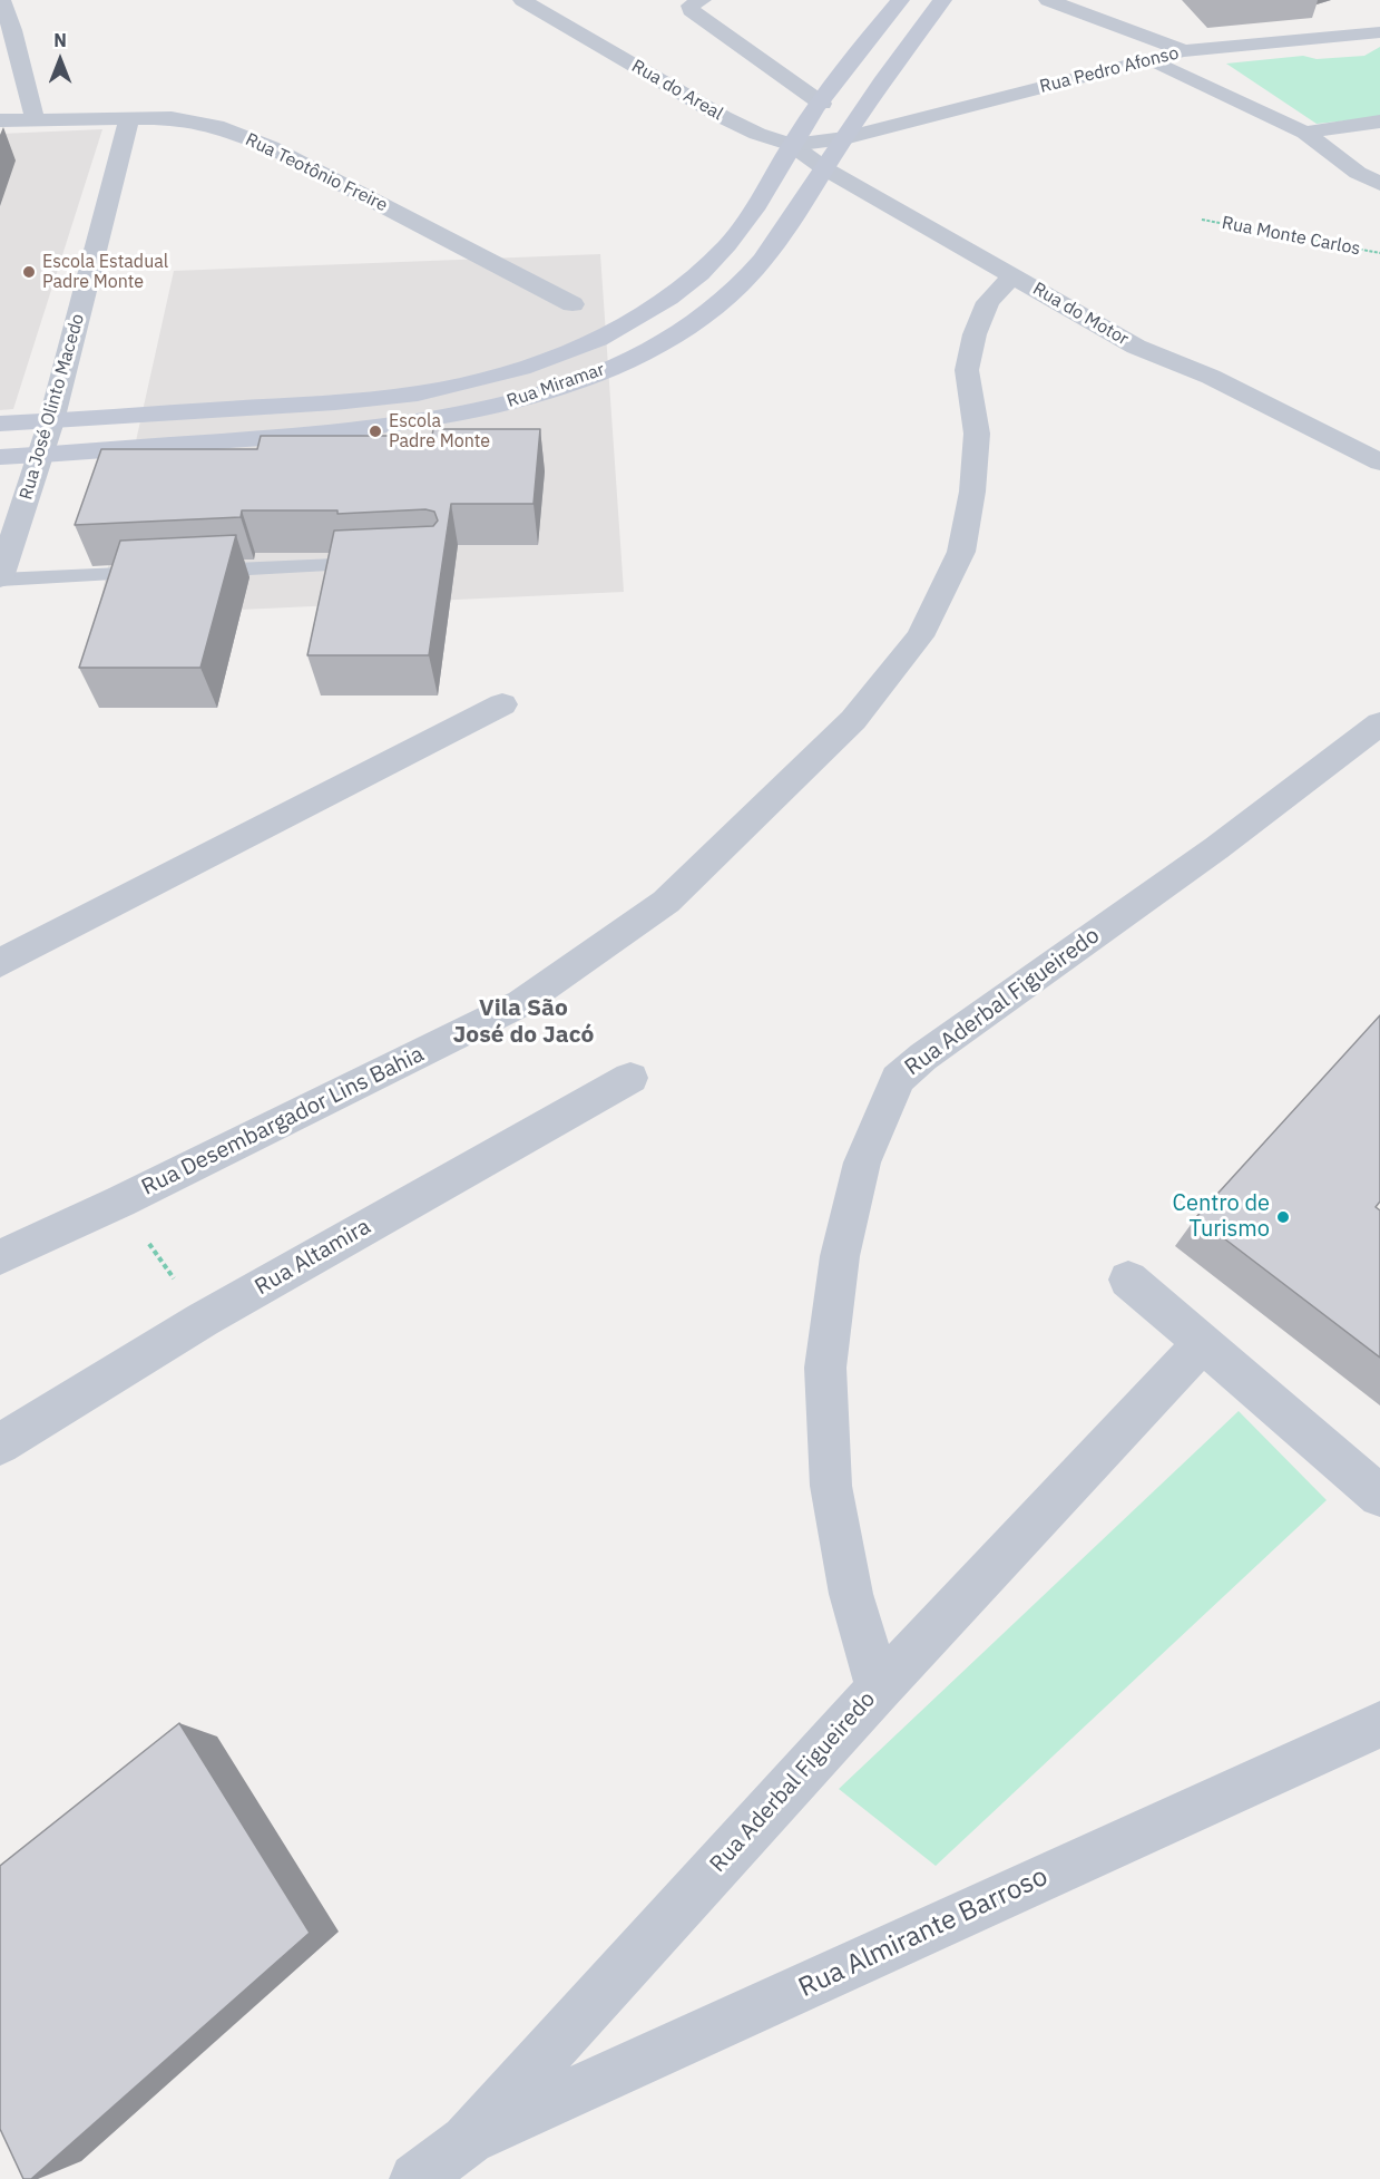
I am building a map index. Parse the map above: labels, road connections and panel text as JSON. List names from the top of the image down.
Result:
{
  "streets": {
    "main road": ["Rua Miramar"],
    "street": [
      "Rua Pedro Afonso",
      "Rua do Areal",
      "Rua Teotônio Freire",
      "Rua do Motor",
      "Rua José Olinto Macedo",
      "Rua Aderbal Figueiredo",
      "Rua Desembargador Lins Bahia",
      "Rua Altamira",
      "Rua Almirante Barroso"
    ],
    "path": ["Rua Monte Carlos"]
  },
  "crossings": [
    ["Rua Pedro Afonso", "Rua do Areal"],
    ["Rua Pedro Afonso", "Rua Miramar"],
    ["Rua do Areal", "Rua do Motor"],
    ["Rua do Areal", "Rua Miramar"],
    ["Rua Teotônio Freire", "Rua José Olinto Macedo"],
    ["Rua do Motor", "Rua Miramar"],
    ["Rua do Motor", "Rua Desembargador Lins Bahia"],
    ["Rua Miramar", "Rua José Olinto Macedo"],
    ["Rua Aderbal Figueiredo", "Rua Almirante Barroso"]
  ],
  "districts": ["Vila São José do Jacó"],
  "places": ["Escola Estadual Padre Monte", "Escola Padre Monte", "Centro de Turismo"],
  "north": "top"
}
